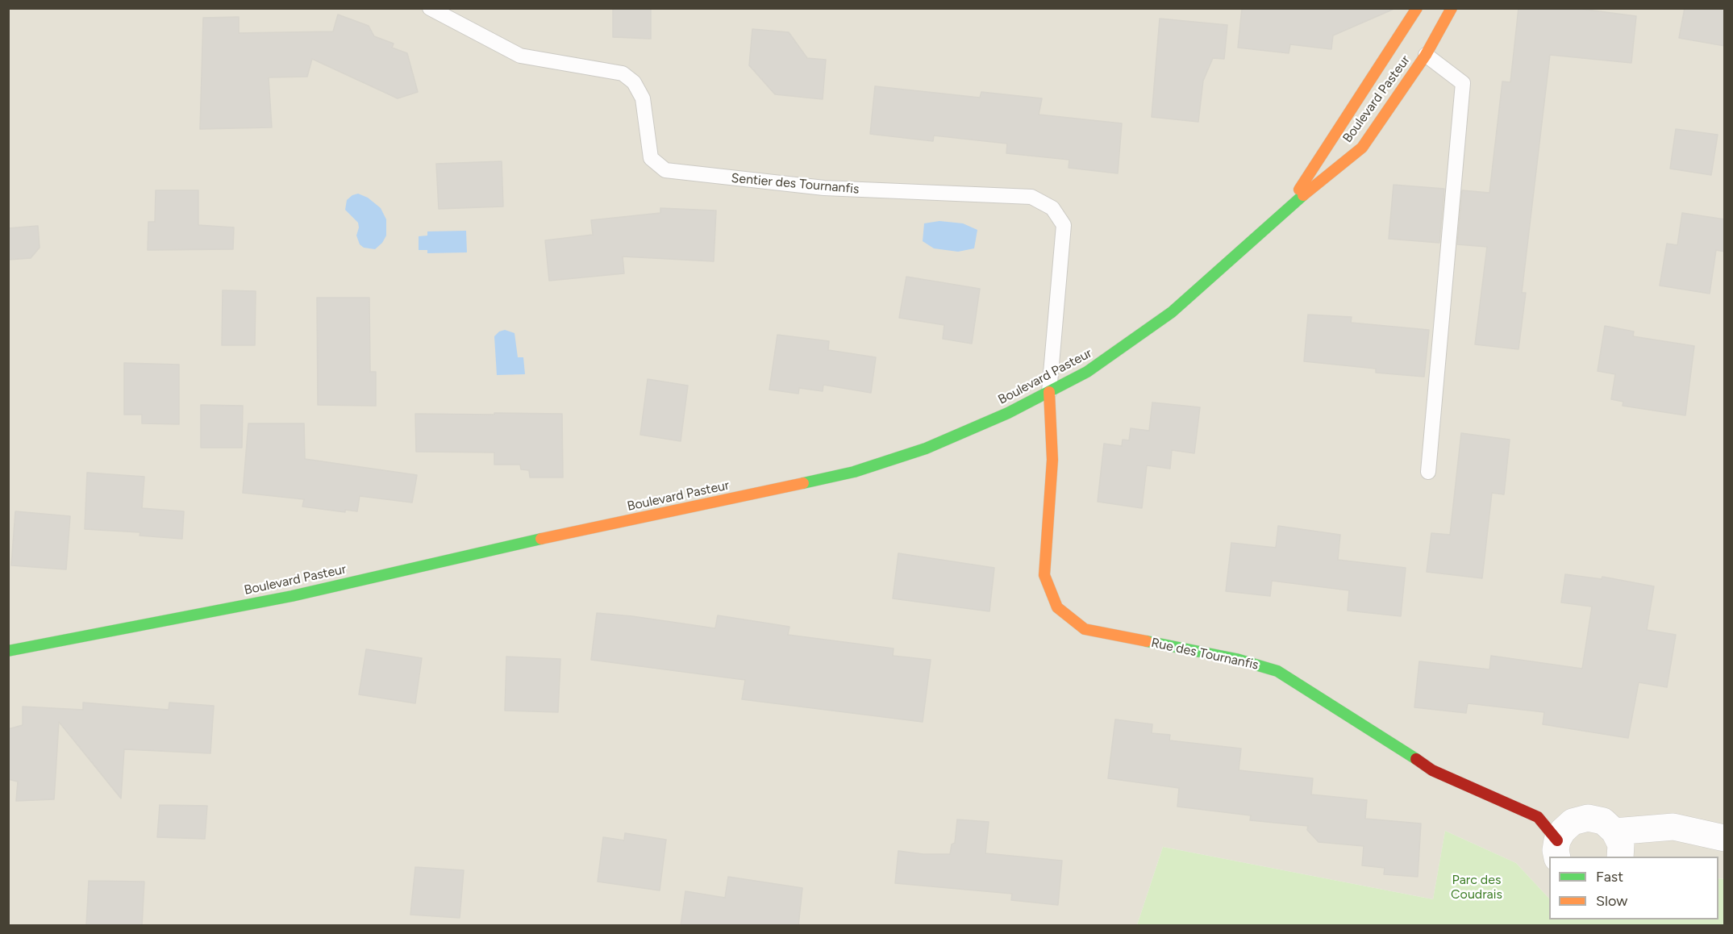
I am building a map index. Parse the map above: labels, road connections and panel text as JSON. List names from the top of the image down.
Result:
{
  "streets": {
    "main road": ["Boulevard Pasteur", "Rue des Tournanfis"],
    "lane": ["Sentier des Tournanfis"]
  },
  "crossings": [
    ["Boulevard Pasteur", "Sentier des Tournanfis"],
    ["Boulevard Pasteur", "Rue des Tournanfis"],
    ["Sentier des Tournanfis", "Rue des Tournanfis"]
  ],
  "parks": ["Parc des Coudrais"],
  "legend": ["Fast", "Slow"]
}
